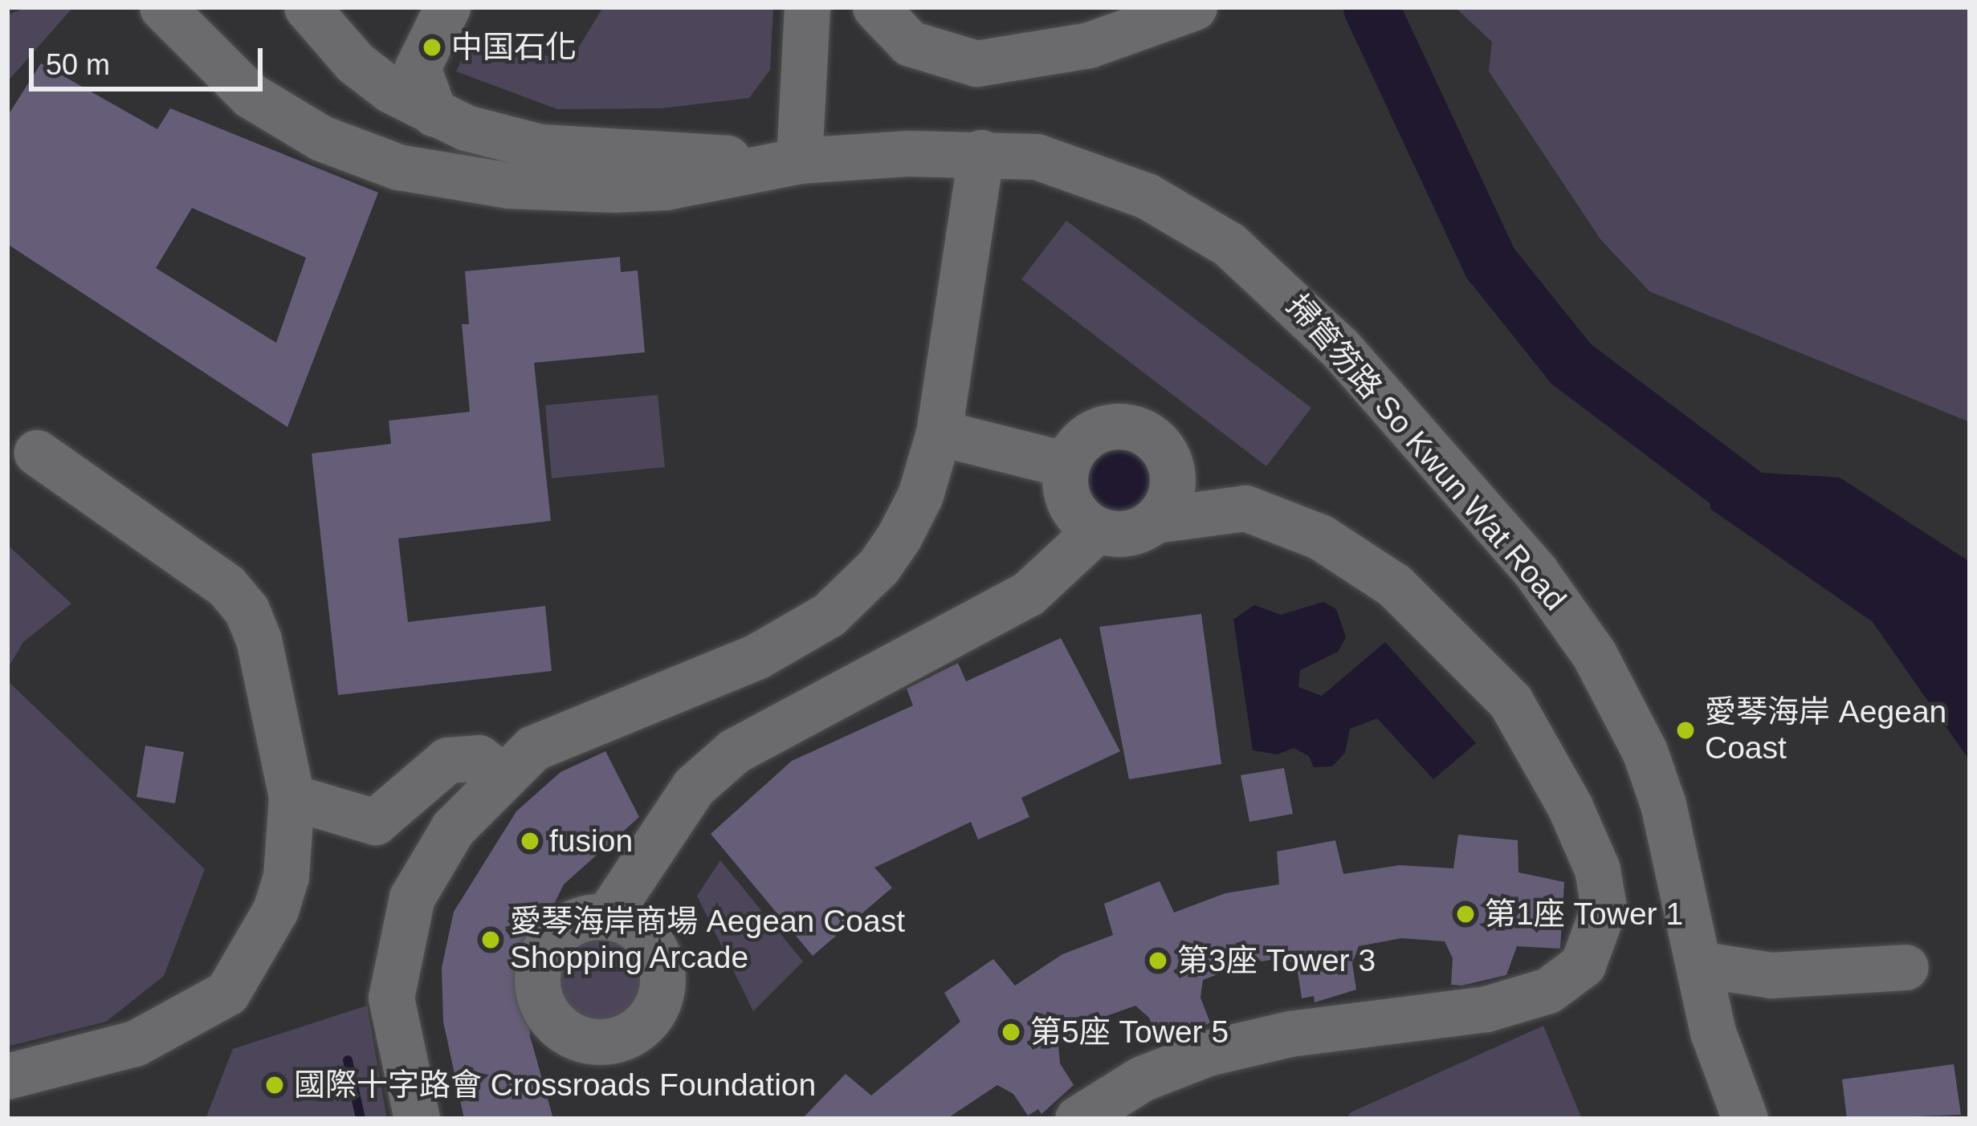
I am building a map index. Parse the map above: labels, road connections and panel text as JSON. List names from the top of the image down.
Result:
{
  "streets": {
    "street": ["掃管笏路 So Kwun Wat Road"]
  },
  "places": [
    "中国石化",
    "愛琴海岸 Aegean Coast",
    "fusion",
    "第1座 Tower 1",
    "愛琴海岸商場 Aegean Coast Shopping Arcade",
    "第3座 Tower 3",
    "第5座 Tower 5",
    "國際十字路會 Crossroads Foundation"
  ],
  "scale_bar": "50 m"
}
